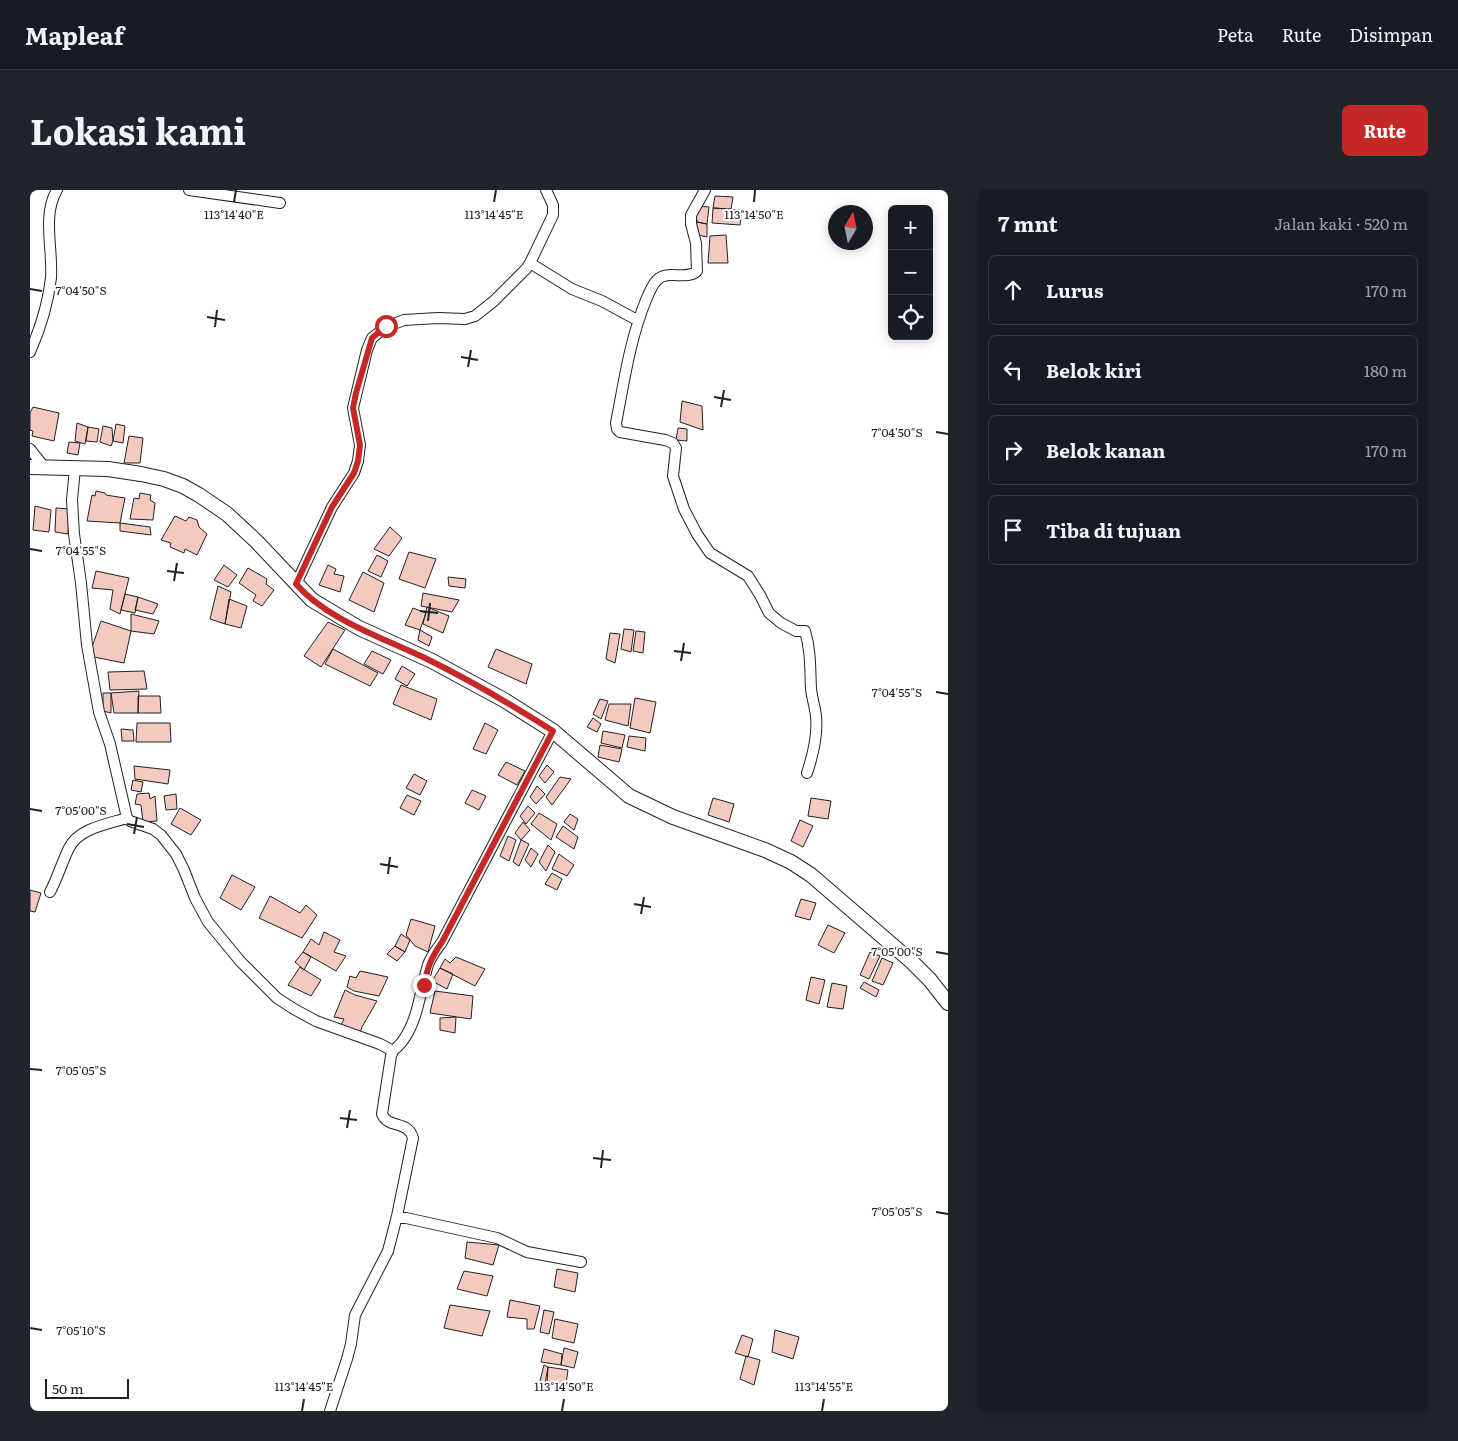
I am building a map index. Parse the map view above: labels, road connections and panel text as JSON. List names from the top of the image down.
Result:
{
  "scale_bar": "50 m",
  "north": "top",
  "page": {
    "header": "Mapleaf",
    "nav": ["Peta", "Rute", "Disimpan"],
    "title": "Lokasi kami",
    "buttons": "Rute",
    "heading": ["7 mnt", "Jalan kaki · 520 m"],
    "map_buttons": ["+", "−"],
    "list": [
      ["Lurus", "170 m"],
      ["Belok kiri", "180 m"],
      ["Belok kanan", "170 m"],
      "Tiba di tujuan"
    ],
    "scale": "50 m"
  },
  "coordinates": [
    "113°14'40\"E",
    "113°14'45\"E",
    "113°14'50\"E",
    "7°04'50\"S",
    "7°04'55\"S",
    "7°05'00\"S",
    "7°05'05\"S",
    "7°05'10\"S",
    "113°14'55\"E"
  ]
}
